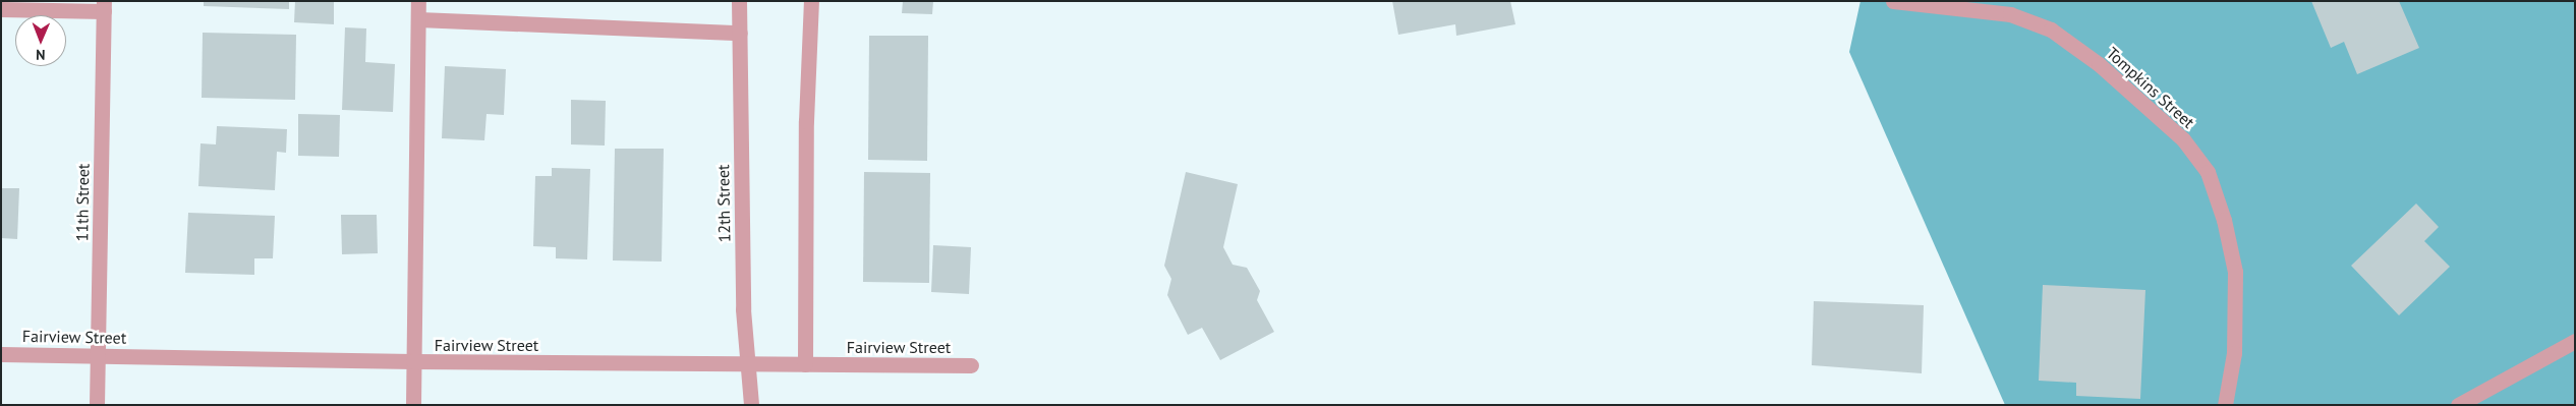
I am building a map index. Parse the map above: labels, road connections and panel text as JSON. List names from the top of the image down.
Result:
{
  "streets": {
    "street": [
      "Tompkins Street",
      "11th Street",
      "12th Street",
      "Fairview Street"
    ]
  },
  "crossings": [
    ["11th Street", "Fairview Street"],
    ["12th Street", "Fairview Street"]
  ],
  "north": "bottom"
}
